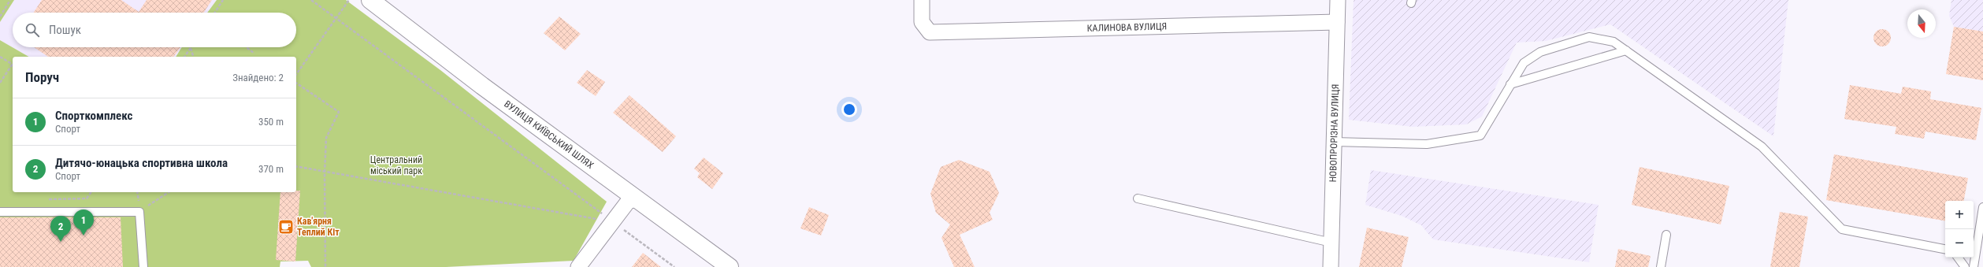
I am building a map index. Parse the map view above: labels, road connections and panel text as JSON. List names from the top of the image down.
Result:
{
  "streets": {
    "highway": ["ВУЛИЦЯ КИЇВСЬКИЙ ШЛЯХ"],
    "street": ["КАЛИНОВА ВУЛИЦЯ", "НОВОПРОРІЗНА ВУЛИЦЯ"]
  },
  "crossings": [
    ["КАЛИНОВА ВУЛИЦЯ", "НОВОПРОРІЗНА ВУЛИЦЯ"]
  ],
  "parks": ["Центральний міський парк"],
  "places": {
    "cafe": ["Кав'ярня Теплий Кіт"]
  },
  "north": "bottom",
  "page": {
    "search": "Пошук",
    "heading": ["Поруч", "Знайдено: 2"],
    "list": [
      {
        "mark": "1",
        "name": "Спорткомплекс",
        "note": "Спорт",
        "value": "350 m"
      },
      {
        "mark": "2",
        "name": "Дитячо-юнацька спортивна школа",
        "note": "Спорт",
        "value": "370 m"
      }
    ],
    "map_buttons": ["+", "−"],
    "pins": ["1", "2"]
  }
}
